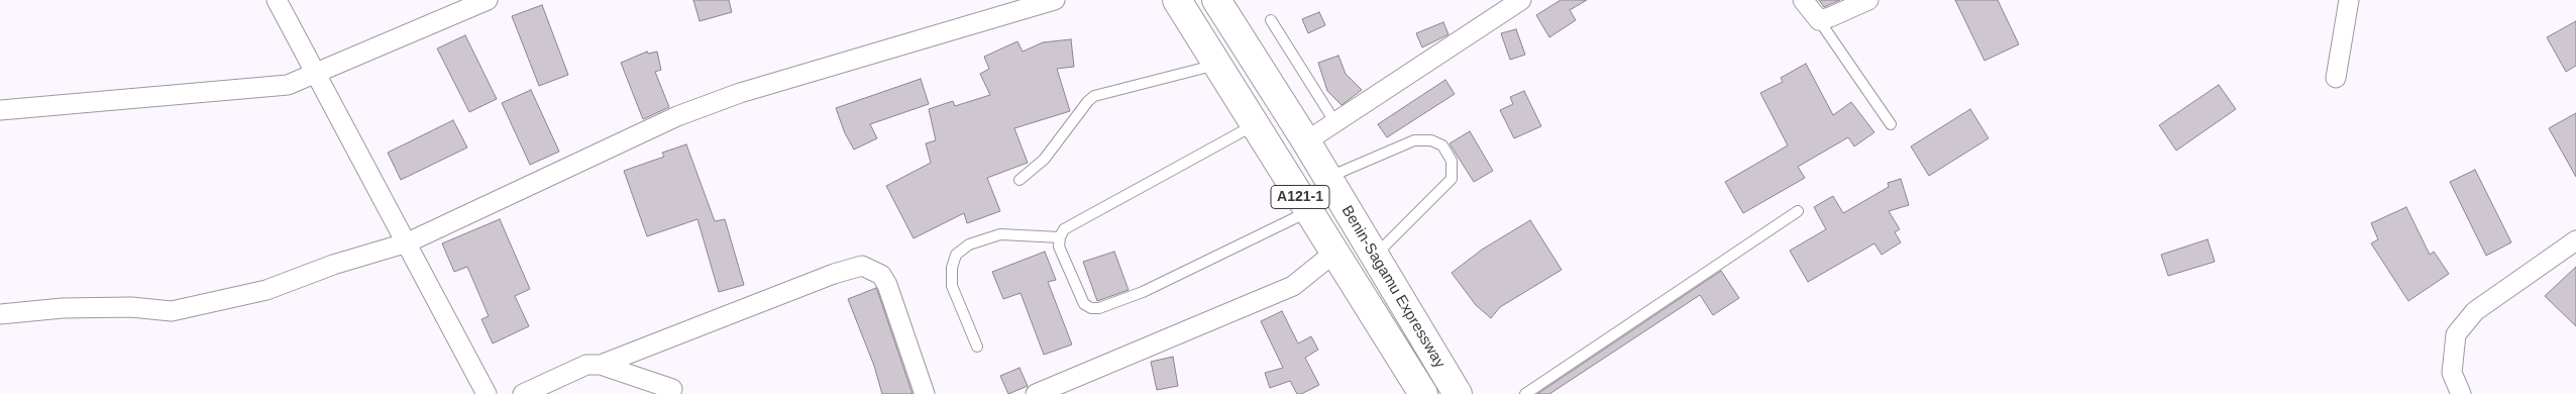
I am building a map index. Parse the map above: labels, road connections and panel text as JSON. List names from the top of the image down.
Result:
{
  "streets": {
    "highway": ["A121-1", "Benin-Sagamu Expressway"]
  }
}
